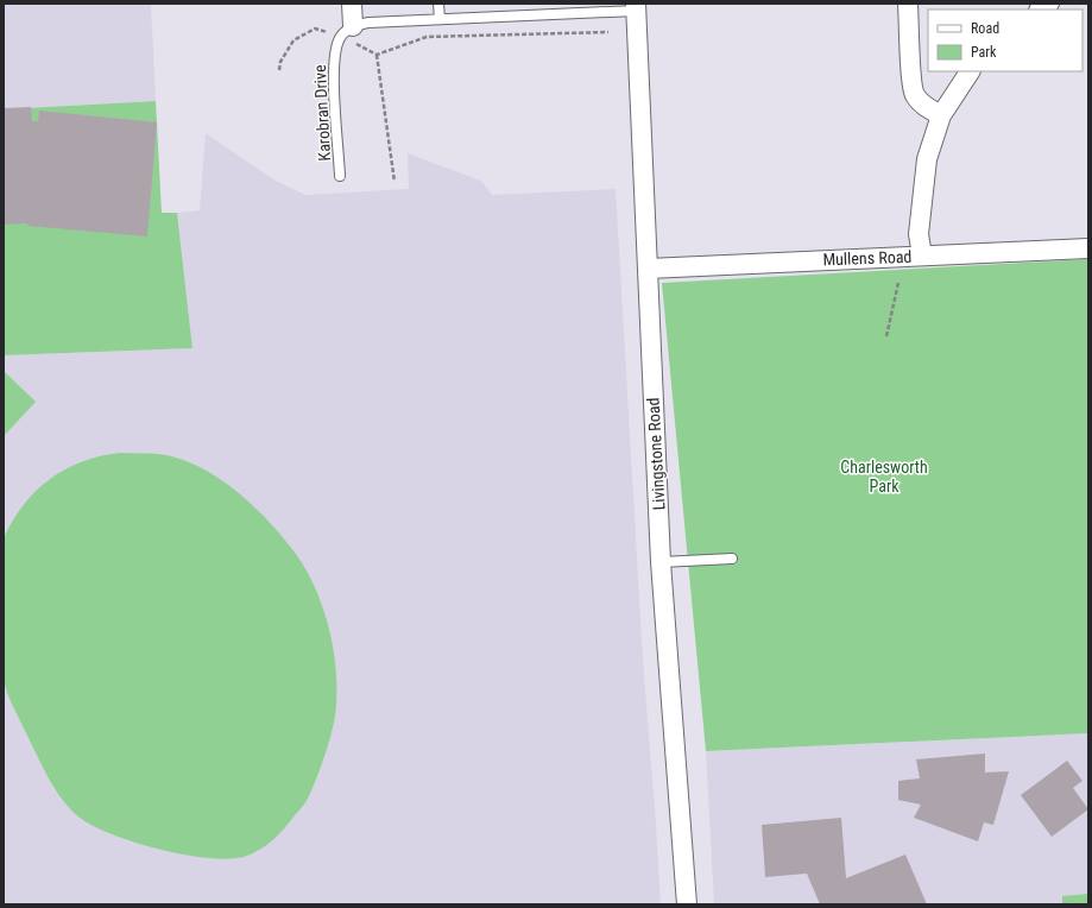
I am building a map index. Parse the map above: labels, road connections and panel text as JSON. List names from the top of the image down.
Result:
{
  "streets": {
    "street": ["Mullens Road", "Livingstone Road"],
    "lane": ["Karobran Drive"]
  },
  "crossings": [
    ["Mullens Road", "Livingstone Road"]
  ],
  "parks": ["Charlesworth Park"],
  "legend": ["Road", "Park"]
}
